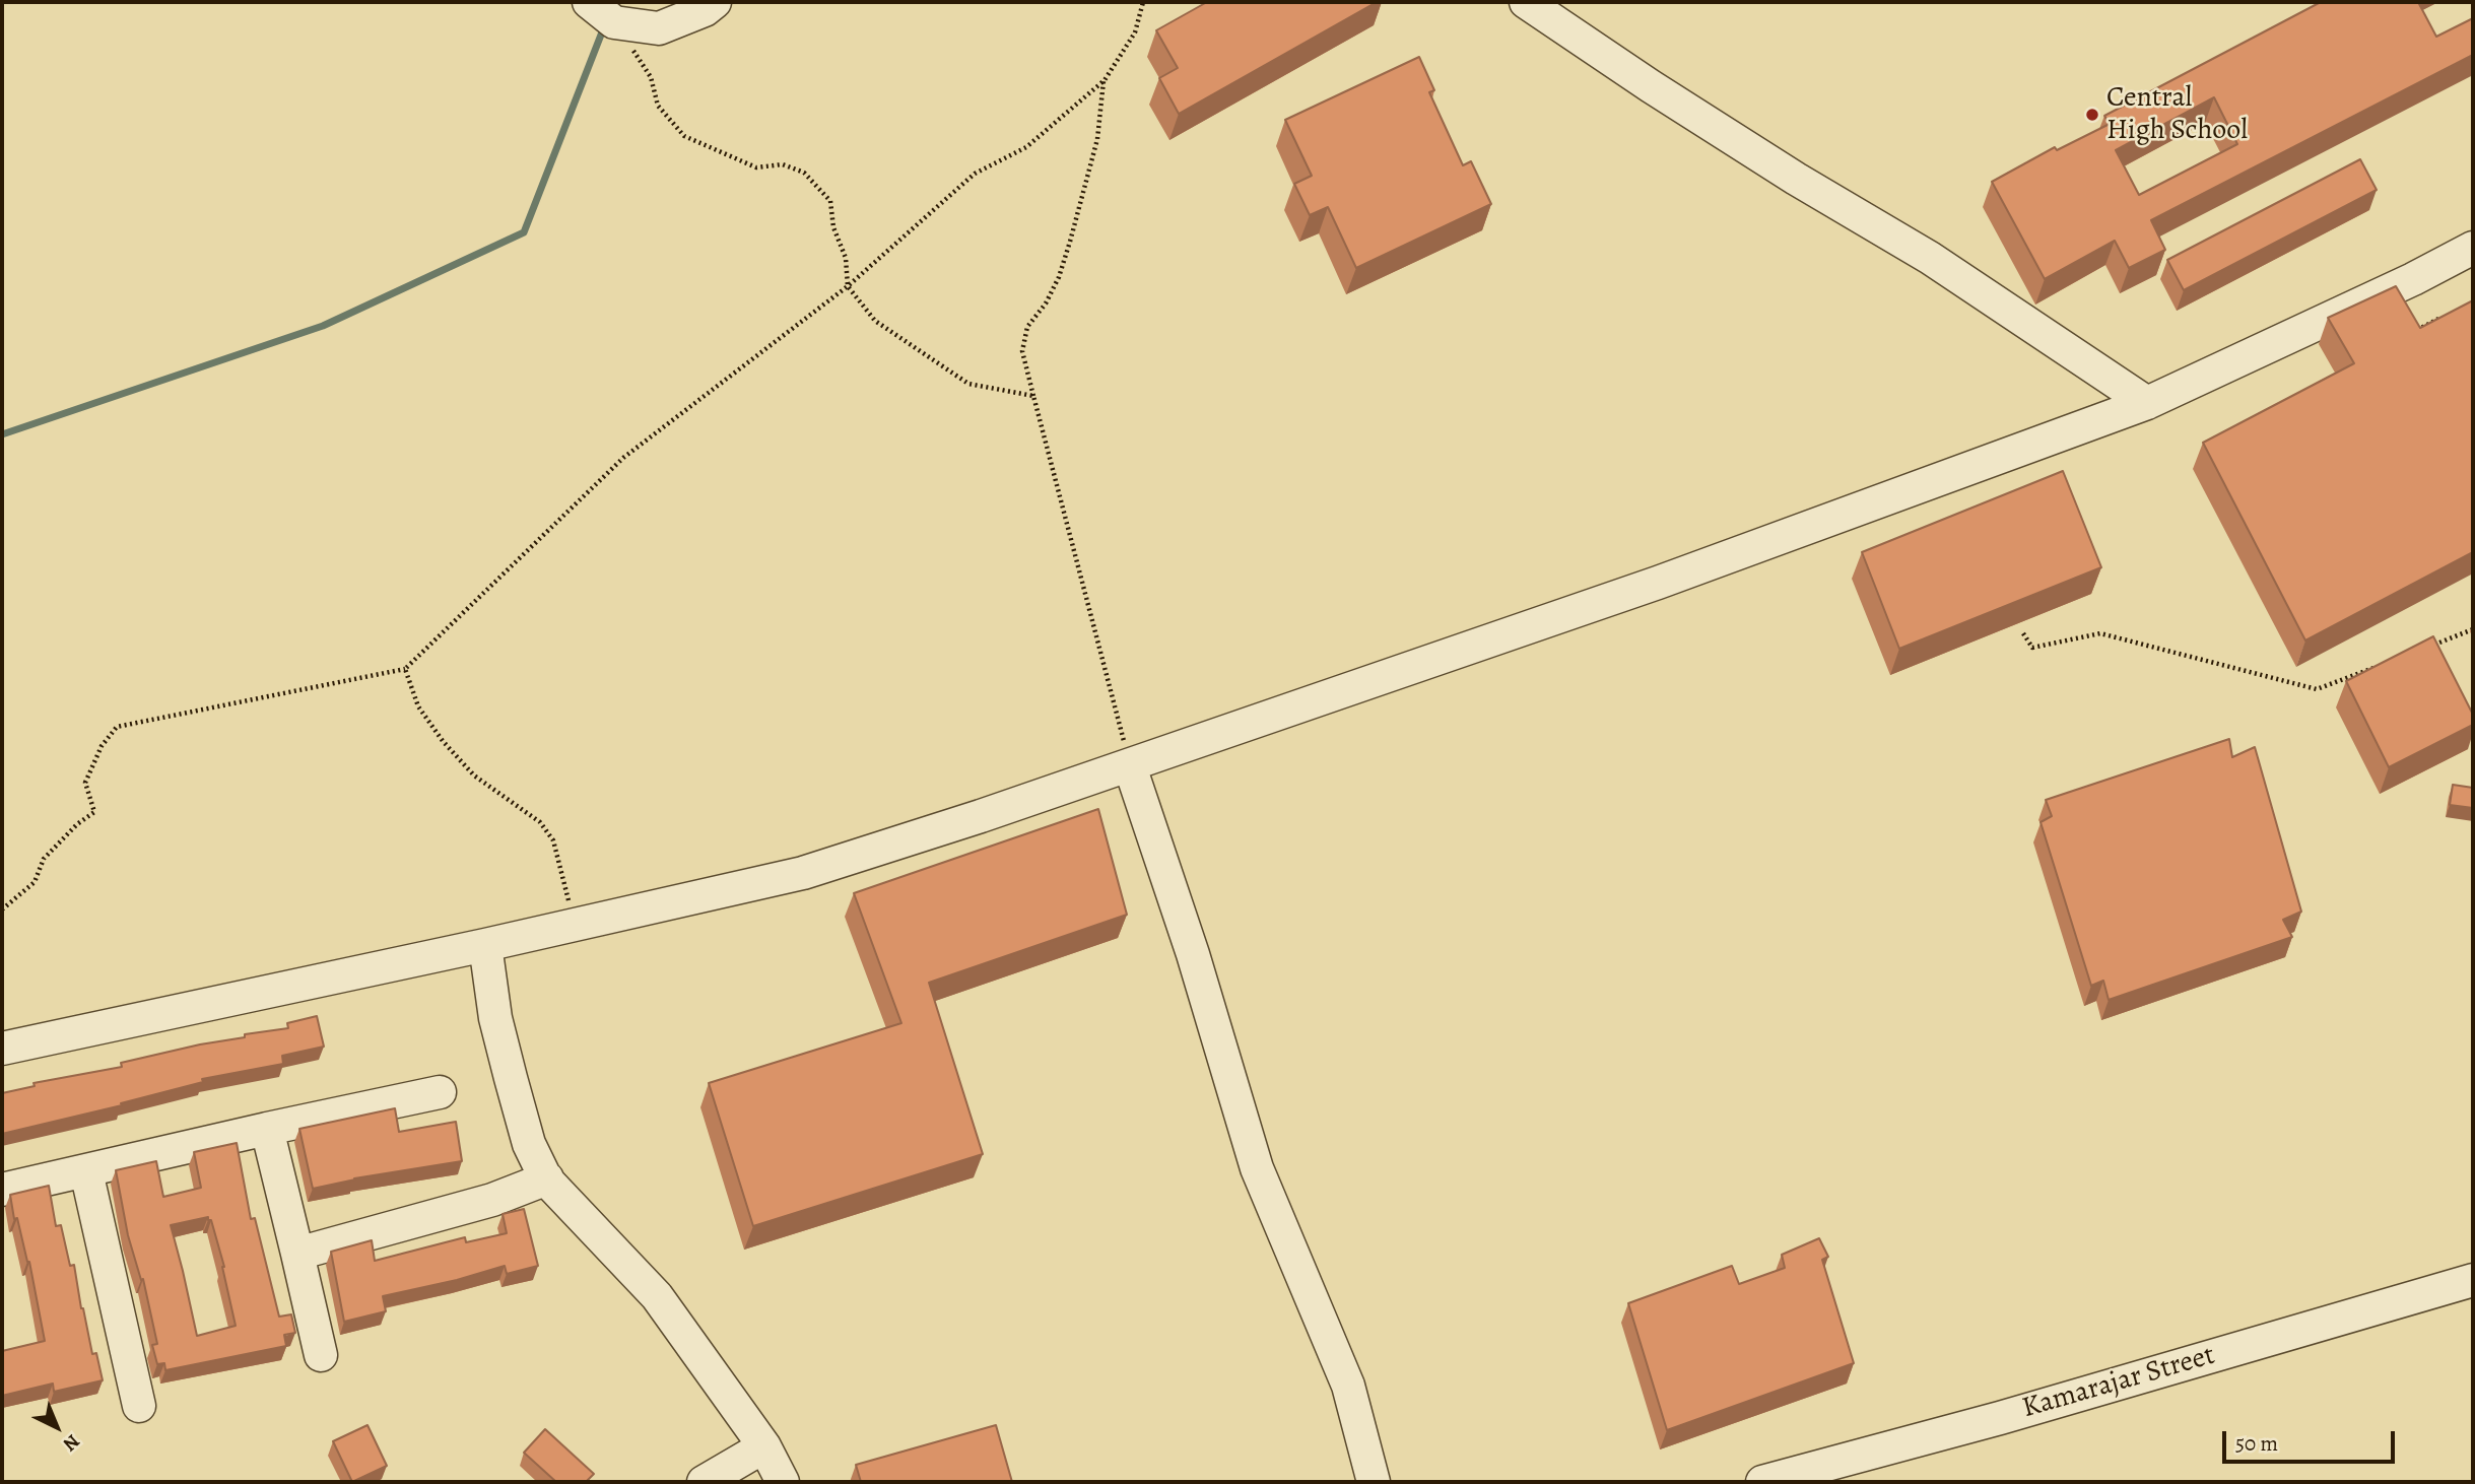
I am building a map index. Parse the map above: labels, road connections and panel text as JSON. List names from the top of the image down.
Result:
{
  "streets": {
    "street": ["Kamarajar Street"]
  },
  "places": ["Central High School"],
  "scale_bar": "50 m",
  "north": "bottom right"
}
